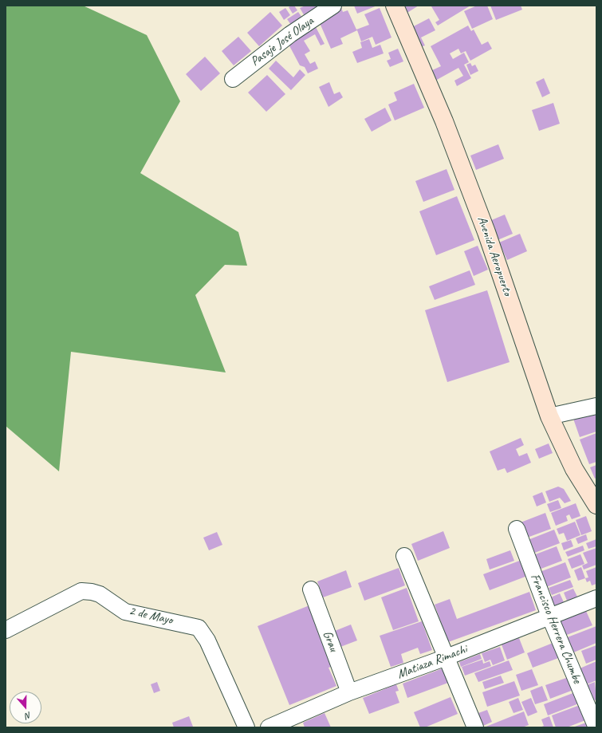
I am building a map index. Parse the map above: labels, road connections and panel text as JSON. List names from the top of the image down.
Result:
{
  "streets": {
    "street": [
      "Pasaje José Olaya",
      "Avenida Aeropuerto",
      "2 de Mayo",
      "Francisco Herrera Chumbe",
      "Grau",
      "Matiaza Rimachi"
    ]
  },
  "crossings": [
    ["Francisco Herrera Chumbe", "Matiaza Rimachi"],
    ["Grau", "Matiaza Rimachi"]
  ],
  "north": "bottom"
}
